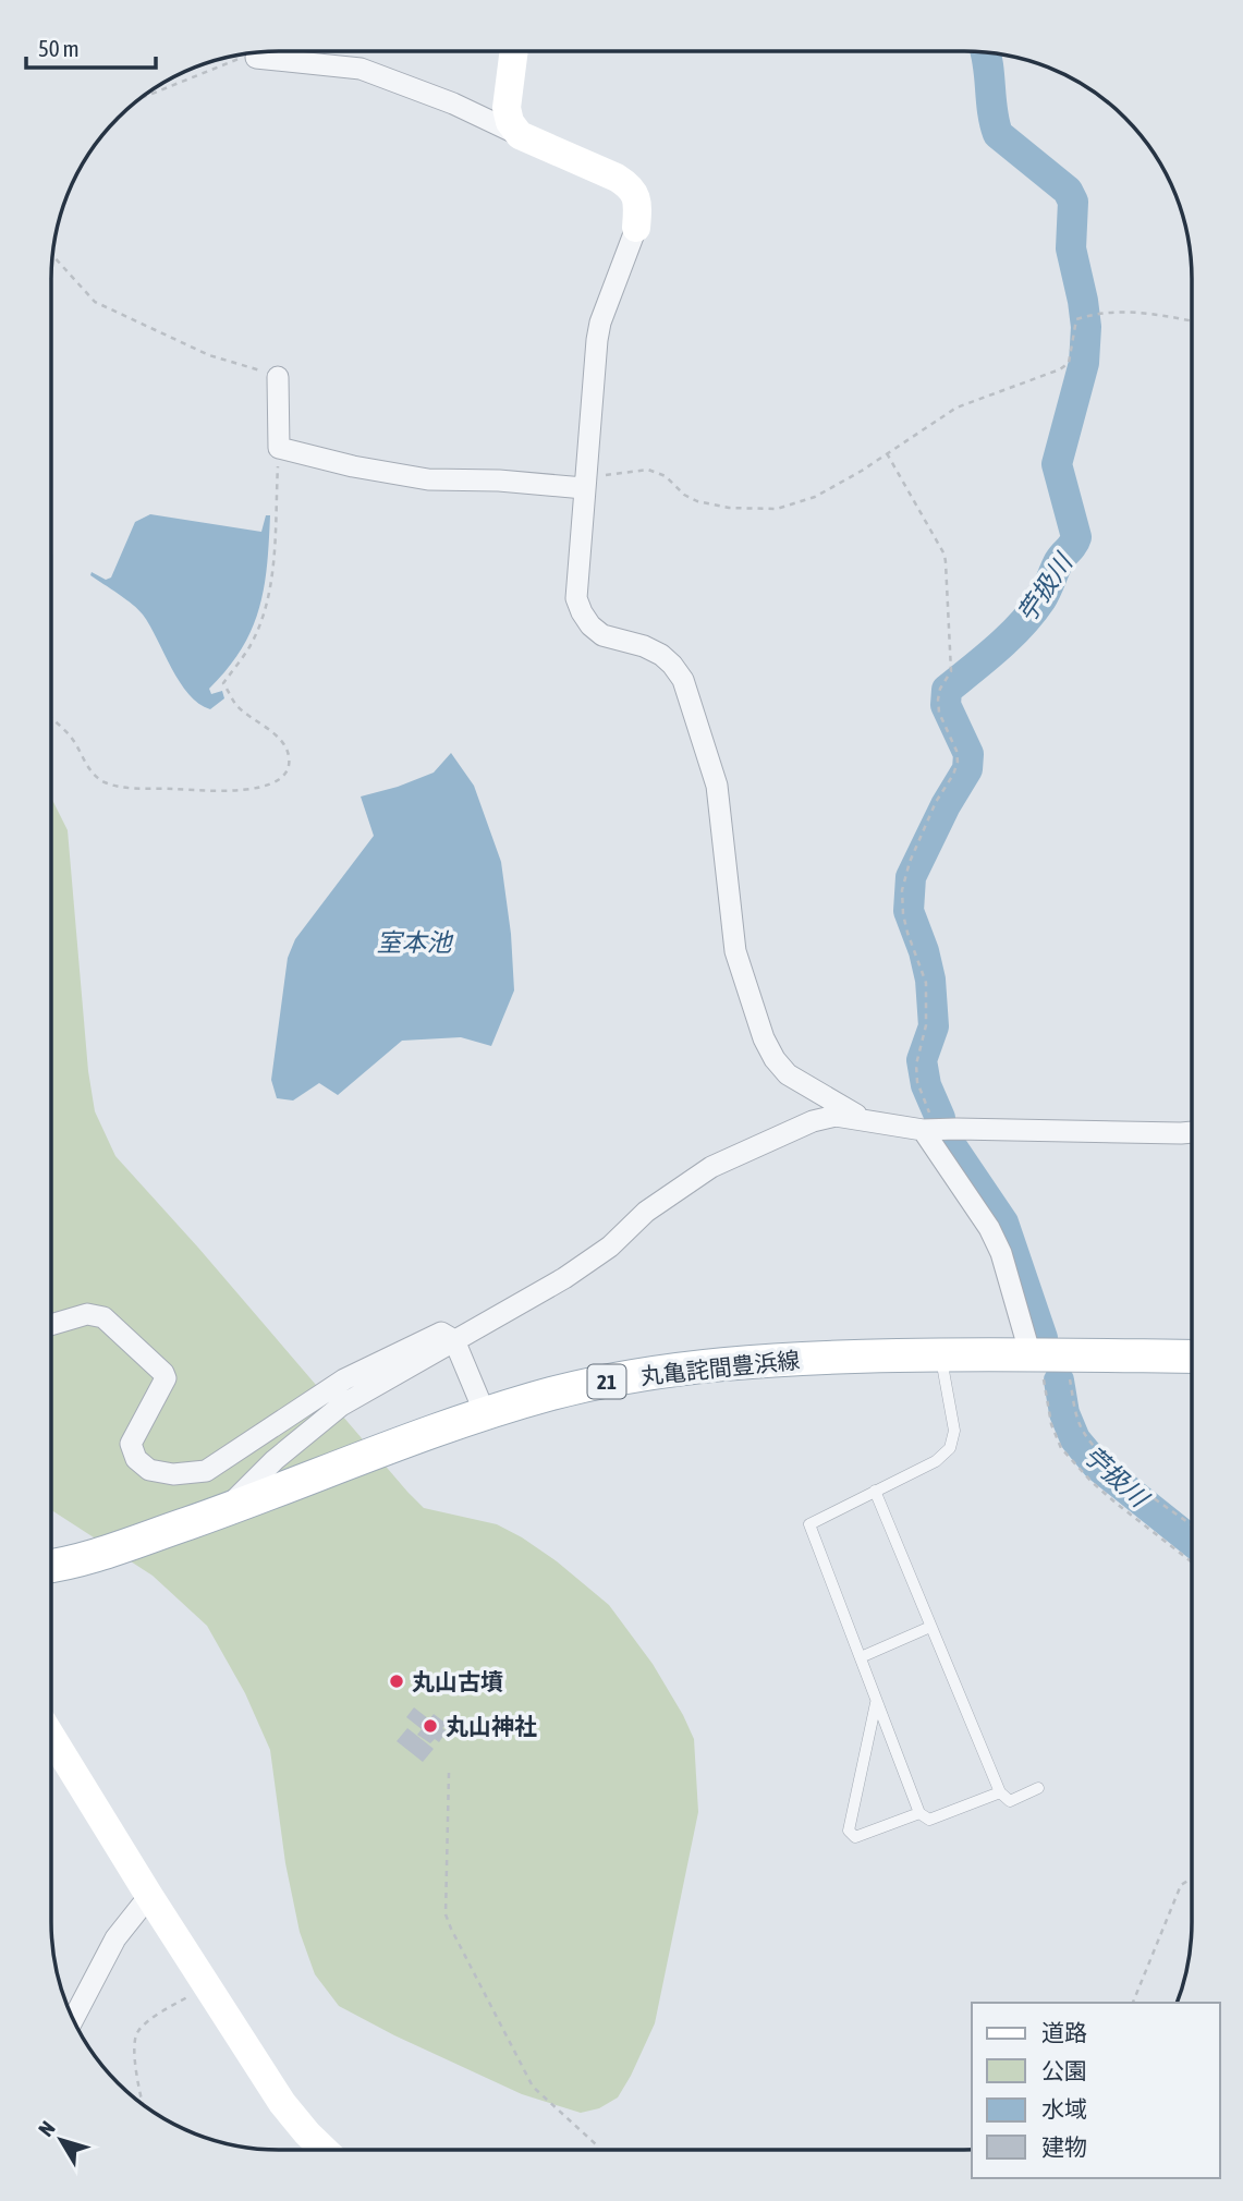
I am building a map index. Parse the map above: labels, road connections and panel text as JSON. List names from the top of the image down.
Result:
{
  "streets": {
    "main road": ["丸亀詫間豊浜線", "21"]
  },
  "water": ["苧扱川", "室本池"],
  "places": ["丸山古墳", "丸山神社"],
  "legend": [
    "道路",
    "公園",
    "水域",
    "建物"
  ],
  "scale_bar": "50 m",
  "north": "top left"
}
